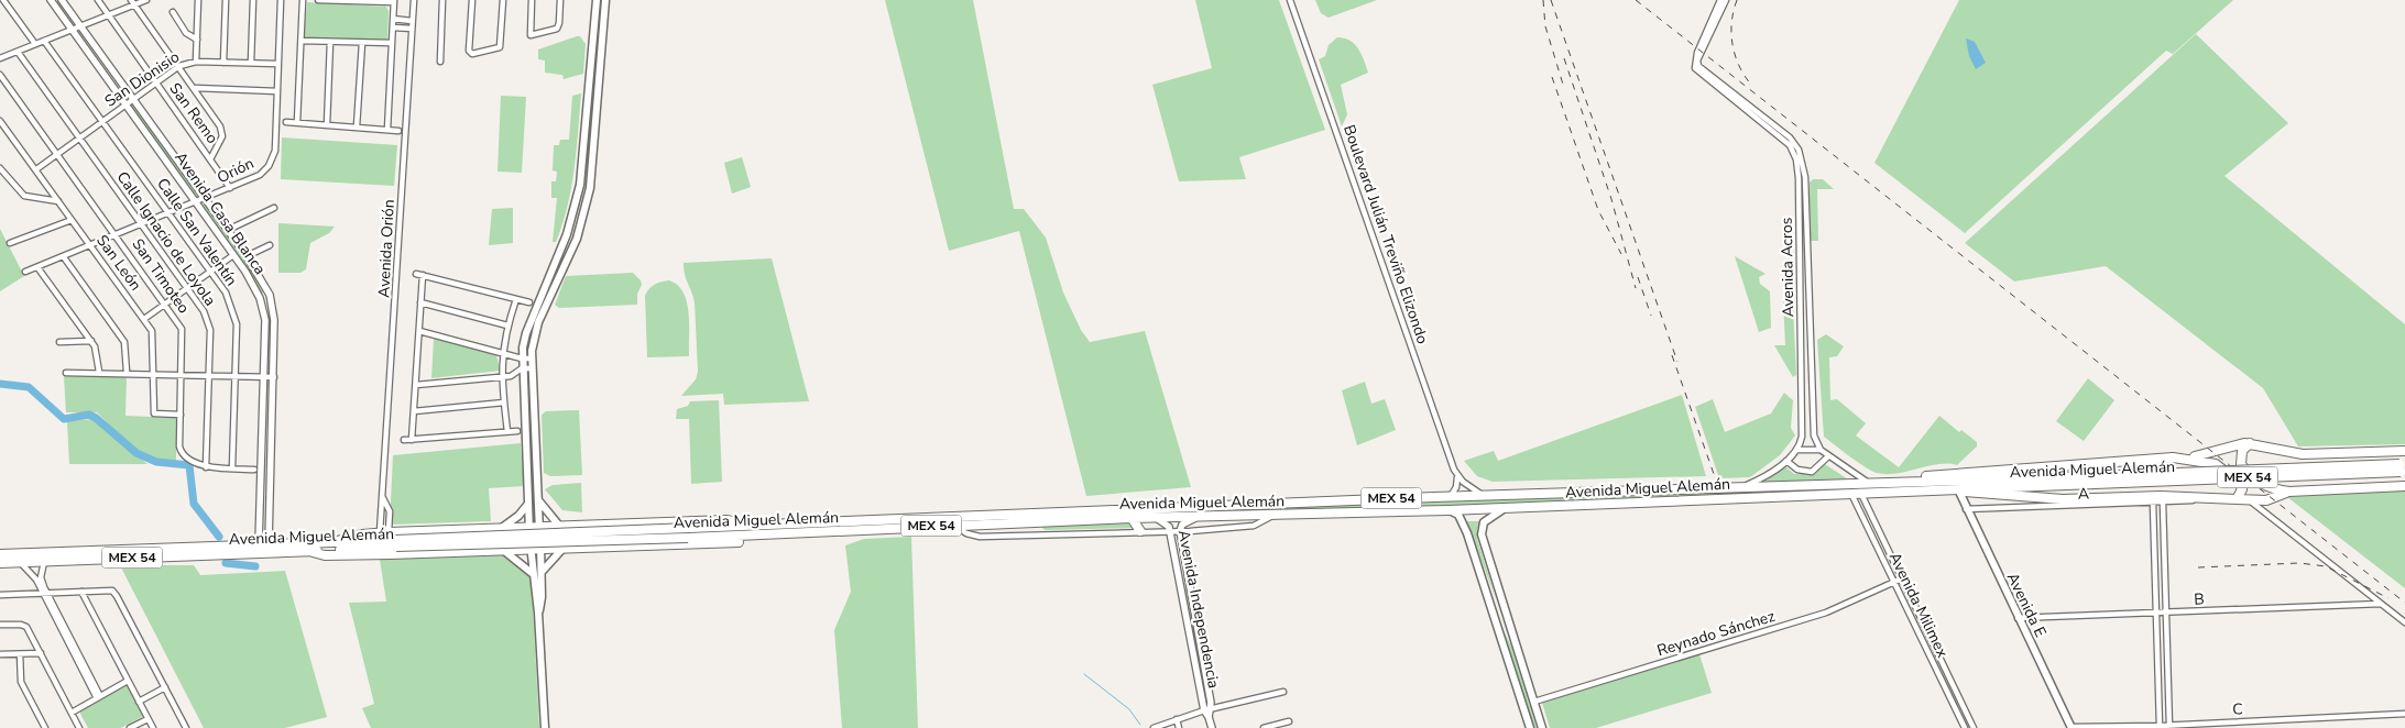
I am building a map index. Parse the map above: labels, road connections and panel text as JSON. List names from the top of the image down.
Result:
{
  "streets": {
    "highway": ["Avenida Miguel Alemán", "MEX 54"],
    "main road": ["Avenida E"],
    "street": [
      "San Dionisio",
      "San Remo",
      "Orión",
      "Avenida Casa Blanca",
      "Calle San Valentín",
      "Boulevard Julián Treviño Elizondo",
      "Calle Ignacio de Loyola",
      "Avenida Orión",
      "San León",
      "Avenida Acros",
      "San Timoteo",
      "A",
      "B",
      "Avenida Milimex",
      "Avenida Independencia",
      "Reynado Sánchez",
      "C"
    ]
  },
  "crossings": [
    ["San Dionisio", "San Remo"],
    ["San Dionisio", "Orión"],
    ["San Dionisio", "Avenida Casa Blanca"],
    ["San Dionisio", "Calle San Valentín"],
    ["San Dionisio", "Calle Ignacio de Loyola"],
    ["San Dionisio", "San León"],
    ["San Dionisio", "San Timoteo"],
    ["San Remo", "Orión"],
    ["Orión", "Avenida Casa Blanca"],
    ["Orión", "Calle San Valentín"],
    ["Orión", "Calle Ignacio de Loyola"],
    ["Orión", "San León"],
    ["Orión", "San Timoteo"],
    ["Avenida Casa Blanca", "San Timoteo"],
    ["Avenida Casa Blanca", "Avenida Miguel Alemán"],
    ["Calle San Valentín", "San Timoteo"],
    ["Calle Ignacio de Loyola", "San Timoteo"],
    ["San León", "San Timoteo"],
    ["Avenida Miguel Alemán", "Avenida Milimex"],
    ["Avenida Miguel Alemán", "Avenida Independencia"],
    ["A", "Avenida E"],
    ["B", "Avenida E"],
    ["Avenida Milimex", "Reynado Sánchez"],
    ["Avenida E", "C"]
  ]
}
